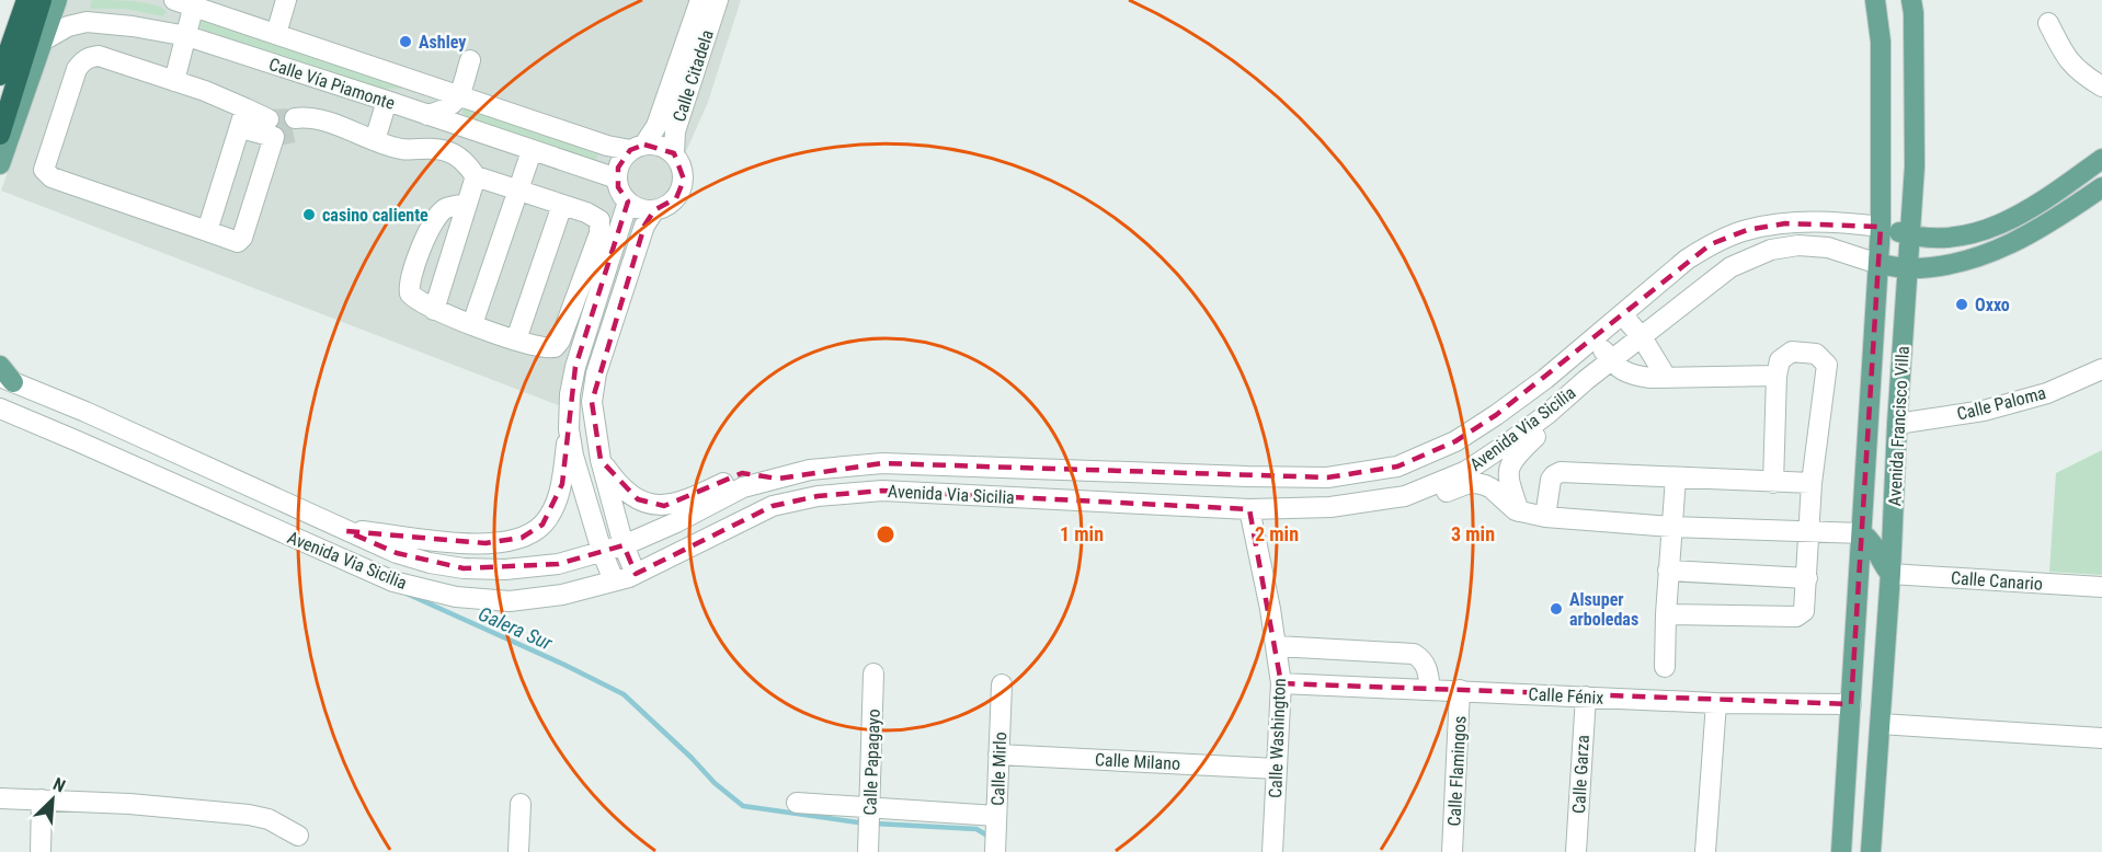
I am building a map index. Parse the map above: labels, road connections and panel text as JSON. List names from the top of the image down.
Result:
{
  "streets": {
    "main road": ["Avenida Francisco Villa"],
    "street": [
      "Calle Citadela",
      "Calle Vía Piamonte",
      "Calle Paloma",
      "Avenida Via Sicilia",
      "Calle Canario",
      "Calle Fénix",
      "Calle Washington",
      "Calle Milano",
      "Calle Papagayo",
      "Calle Mirlo",
      "Calle Flamingos",
      "Calle Garza"
    ]
  },
  "crossings": [
    ["Calle Citadela", "Calle Vía Piamonte"],
    ["Calle Paloma", "Avenida Francisco Villa"],
    ["Avenida Francisco Villa", "Avenida Via Sicilia"],
    ["Avenida Francisco Villa", "Calle Canario"],
    ["Avenida Francisco Villa", "Calle Fénix"],
    ["Avenida Via Sicilia", "Calle Washington"],
    ["Calle Fénix", "Calle Washington"],
    ["Calle Fénix", "Calle Flamingos"],
    ["Calle Fénix", "Calle Garza"],
    ["Calle Washington", "Calle Milano"],
    ["Calle Milano", "Calle Mirlo"]
  ],
  "water": ["Galera Sur"],
  "places": [
    "Ashley",
    "casino caliente",
    "Oxxo",
    "Alsuper arboledas"
  ],
  "north": "top right",
  "rings": ["1 min", "2 min", "3 min"]
}
